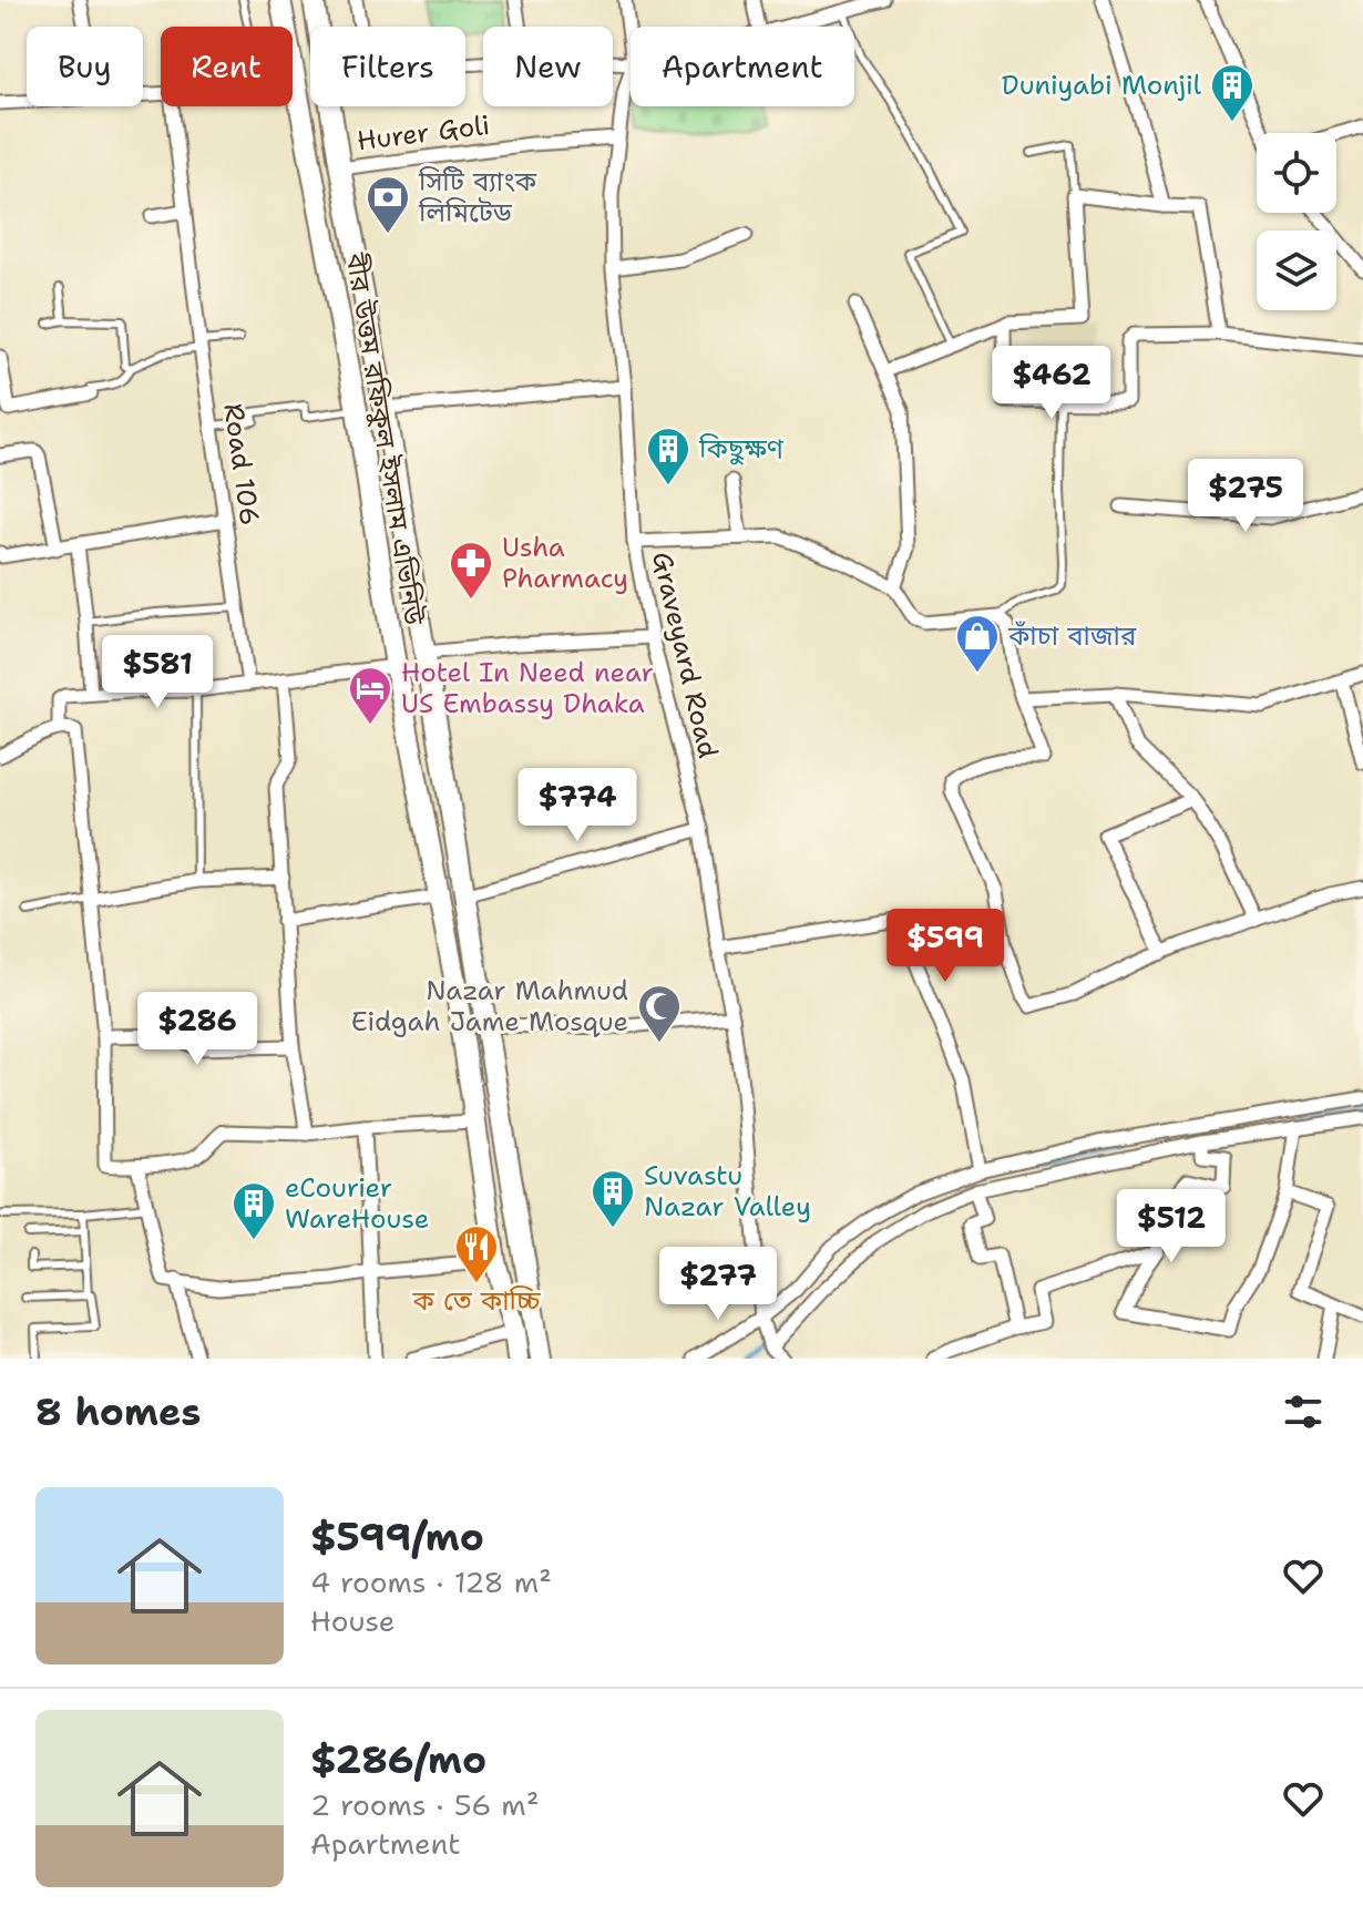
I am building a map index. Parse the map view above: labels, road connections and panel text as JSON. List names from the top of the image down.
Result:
{
  "streets": {
    "main road": ["বীর উত্তম রফিকুল ইসলাম এভিনিউ"],
    "street": ["Hurer Goli", "Road 106", "Graveyard Road"]
  },
  "crossings": [
    ["Hurer Goli", "বীর উত্তম রফিকুল ইসলাম এভিনিউ"],
    ["Hurer Goli", "Graveyard Road"]
  ],
  "places": {
    "building": [
      "Duniyabi Monjil",
      "কিছুক্ষণ",
      "Suvastu Nazar Valley",
      "eCourier WareHouse"
    ],
    "bank": ["সিটি ব্যাংক লিমিটেড"],
    "pharmacy": ["Usha Pharmacy"],
    "shop": ["কাঁচা বাজার"],
    "hotel": ["Hotel In Need near US Embassy Dhaka"],
    "mosque": ["Nazar Mahmud Eidgah Jame Mosque"],
    "restaurant": ["ক তে কাচ্চি"]
  },
  "page": {
    "chip": [
      "Buy",
      "Rent",
      "Filters",
      "New",
      "Apartment"
    ],
    "price": [
      "$462",
      "$275",
      "$581",
      "$774",
      "$599",
      "$286",
      "$512",
      "$277"
    ],
    "heading": "8 homes",
    "list": [
      {
        "name": "$599/mo",
        "note": "4 rooms · 128 m² · House"
      },
      {
        "name": "$286/mo",
        "note": "2 rooms · 56 m² · Apartment"
      }
    ]
  }
}
